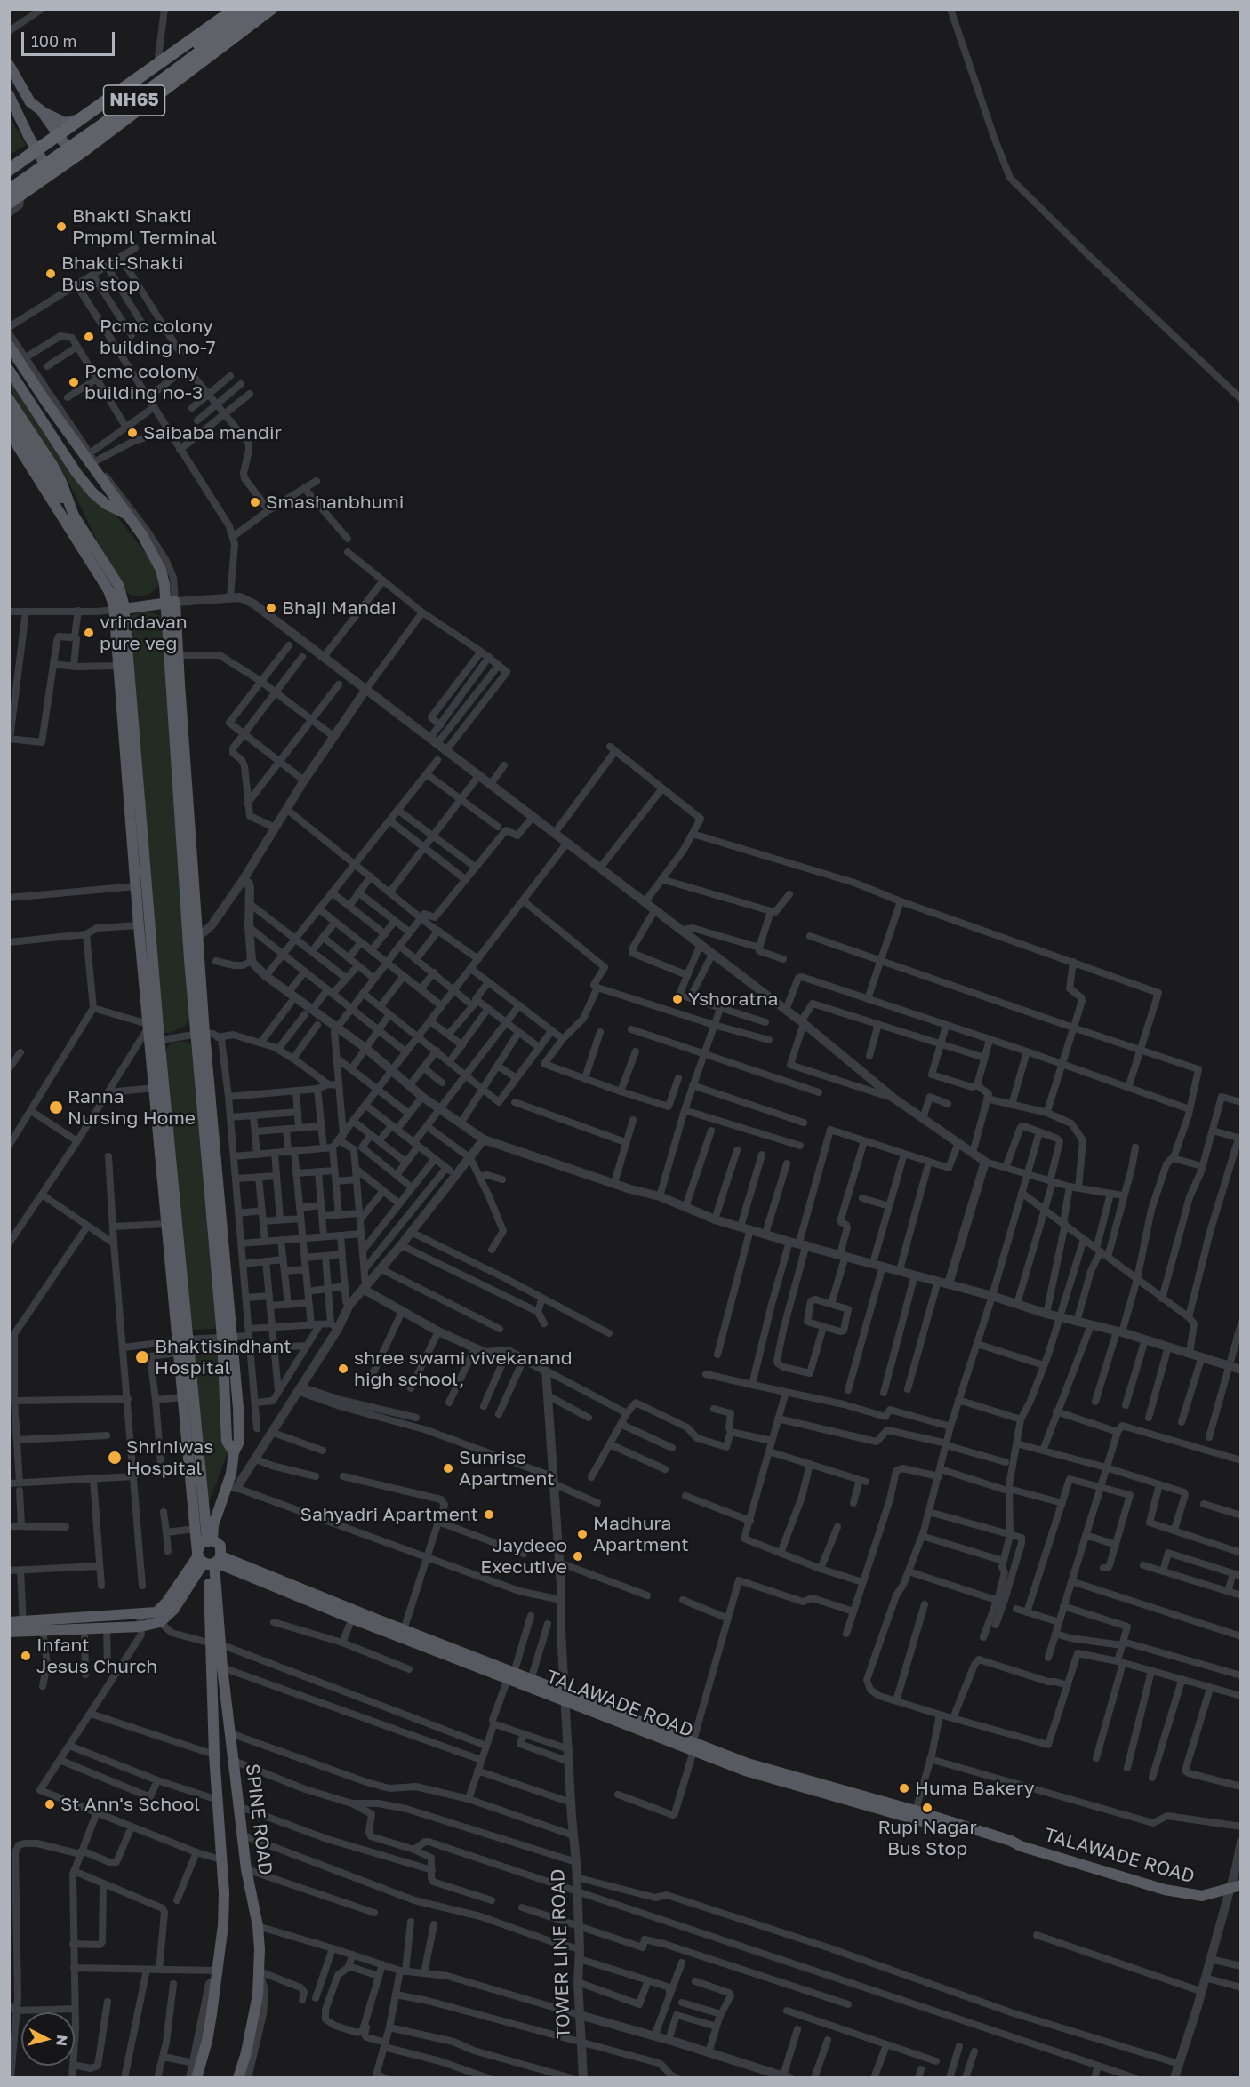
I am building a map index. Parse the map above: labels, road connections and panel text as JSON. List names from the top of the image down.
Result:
{
  "streets": {
    "highway": ["NH65"],
    "main road": ["TALAWADE ROAD", "SPINE ROAD"],
    "street": ["TOWER LINE ROAD"]
  },
  "crossings": [
    ["TALAWADE ROAD", "SPINE ROAD"],
    ["TALAWADE ROAD", "TOWER LINE ROAD"]
  ],
  "places": [
    "Bhakti Shakti Pmpml Terminal",
    "Bhakti-Shakti Bus stop",
    "Pcmc colony building no-7",
    "Pcmc colony building no-3",
    "Saibaba mandir",
    "Smashanbhumi",
    "Bhaji Mandai",
    "vrindavan pure veg",
    "Yshoratna",
    "Ranna Nursing Home",
    "Bhaktisindhant Hospital",
    "shree swami vivekanand high school,",
    "Shriniwas Hospital",
    "Sunrise Apartment",
    "Sahyadri Apartment",
    "Madhura Apartment",
    "Jaydeeo Executive",
    "Infant Jesus Church",
    "Huma Bakery",
    "St Ann's School",
    "Rupi Nagar Bus Stop"
  ],
  "scale_bar": "100 m",
  "north": "right"
}
